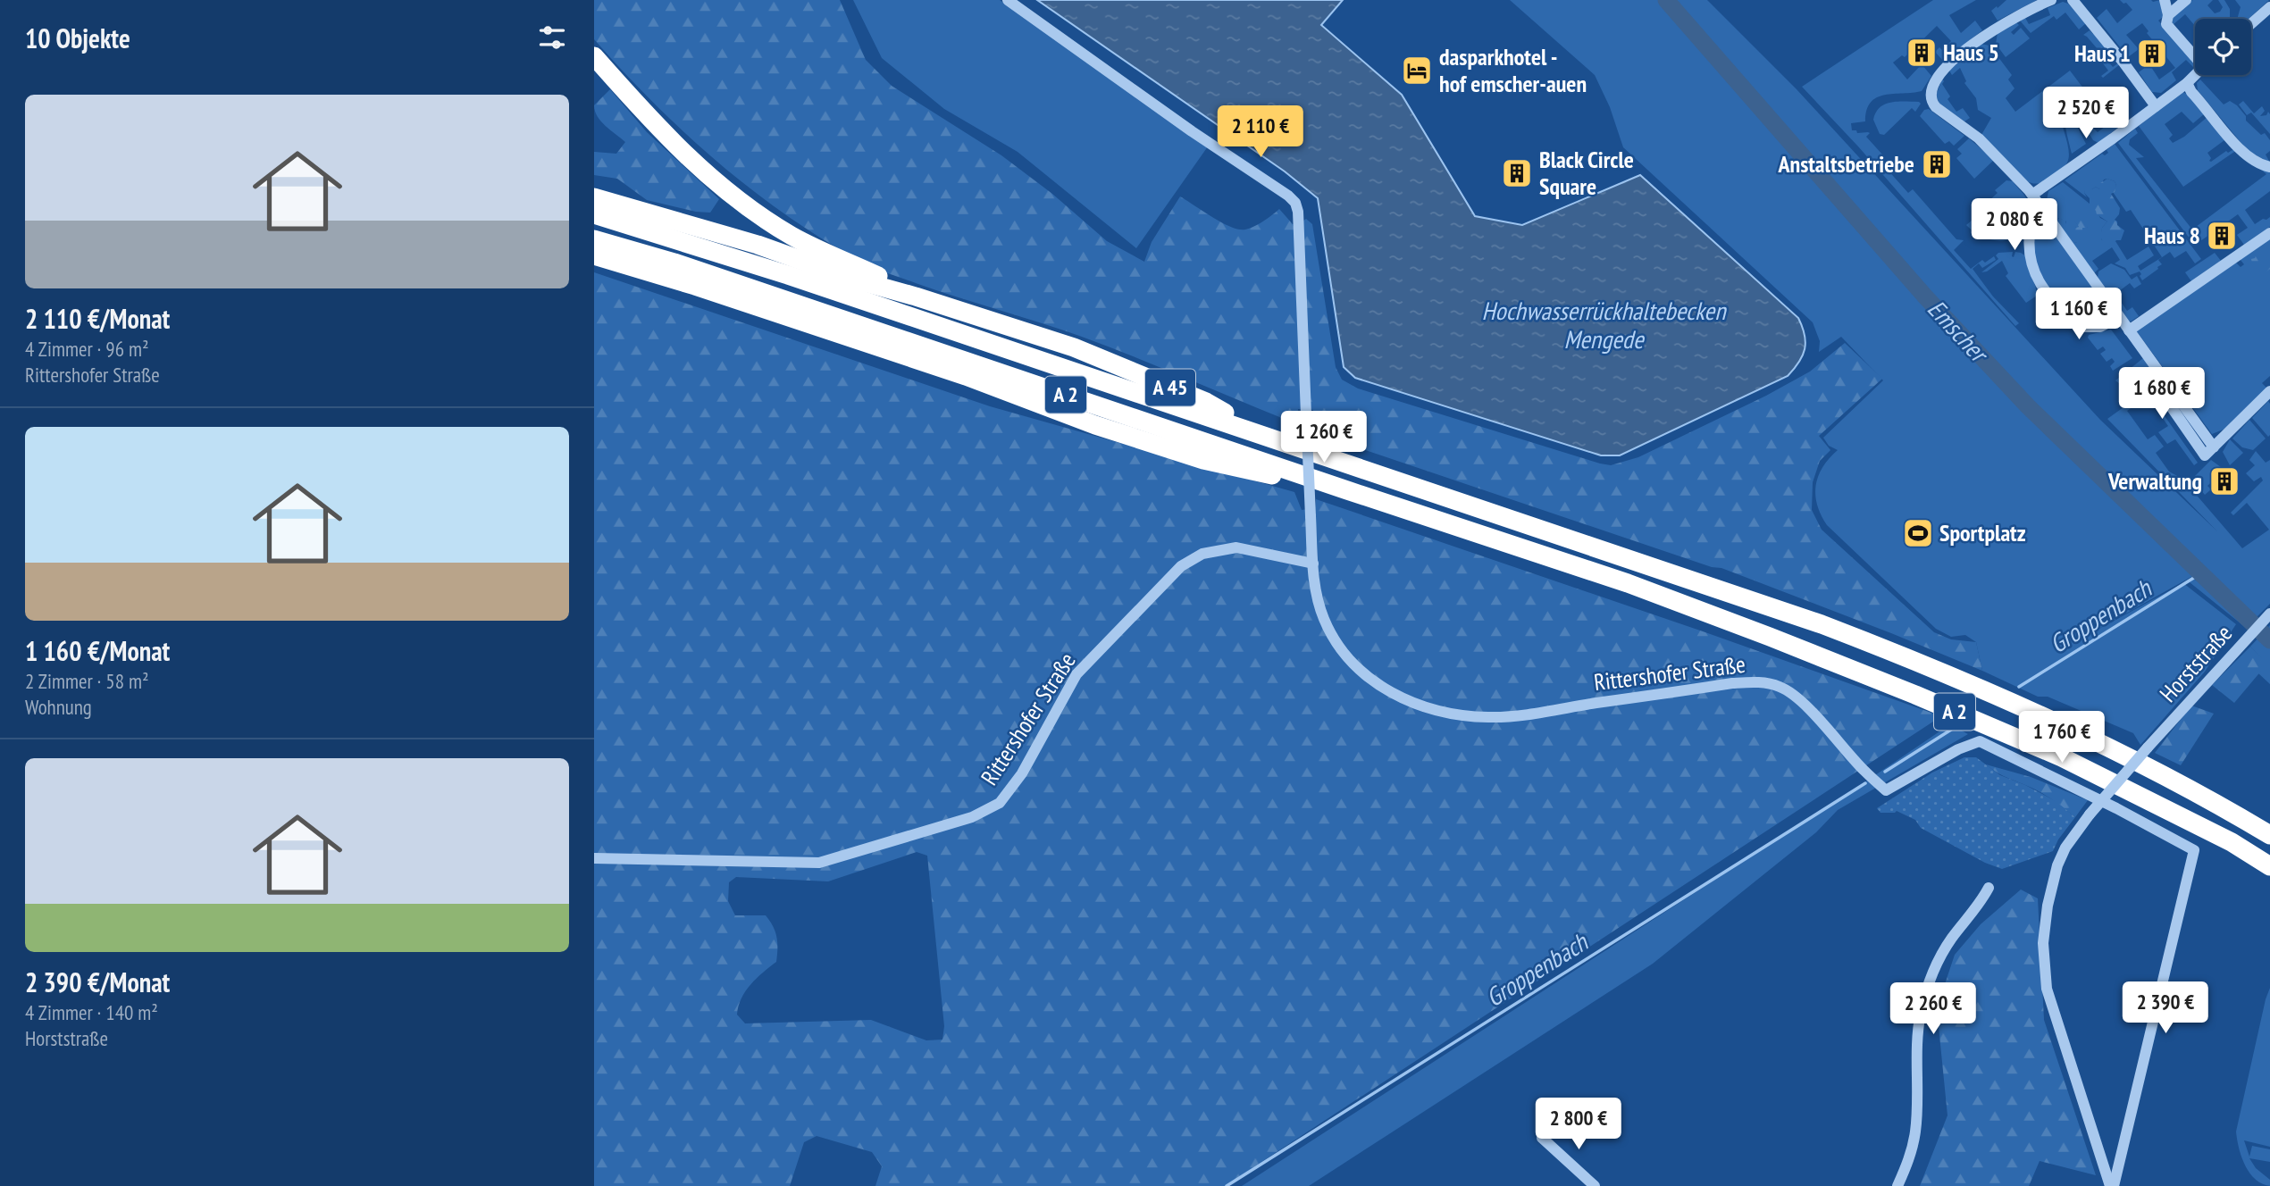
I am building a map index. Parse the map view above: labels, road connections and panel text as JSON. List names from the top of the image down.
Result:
{
  "streets": {
    "highway": ["A 45", "A 2"],
    "street": ["Horststraße", "Rittershofer Straße"]
  },
  "crossings": [
    ["A 45", "A 2"],
    ["Horststraße", "Rittershofer Straße"]
  ],
  "water": ["Hochwasserrückhaltebecken Mengede", "Emscher", "Groppenbach"],
  "places": {
    "building": [
      "Haus 5",
      "Haus 1",
      "Anstaltsbetriebe",
      "Black Circle Square",
      "Haus 8",
      "Verwaltung"
    ],
    "hotel": ["dasparkhotel - hof emscher-auen"],
    "sports": ["Sportplatz"]
  },
  "page": {
    "heading": "10 Objekte",
    "list": [
      {
        "name": "2 110 €/Monat",
        "note": "4 Zimmer · 96 m² · Rittershofer Straße"
      },
      {
        "name": "1 160 €/Monat",
        "note": "2 Zimmer · 58 m² · Wohnung"
      },
      {
        "name": "2 390 €/Monat",
        "note": "4 Zimmer · 140 m² · Horststraße"
      }
    ],
    "price": [
      "2 520 €",
      "2 110 €",
      "2 080 €",
      "1 160 €",
      "1 680 €",
      "1 260 €",
      "1 760 €",
      "2 390 €",
      "2 260 €",
      "2 800 €"
    ]
  }
}
